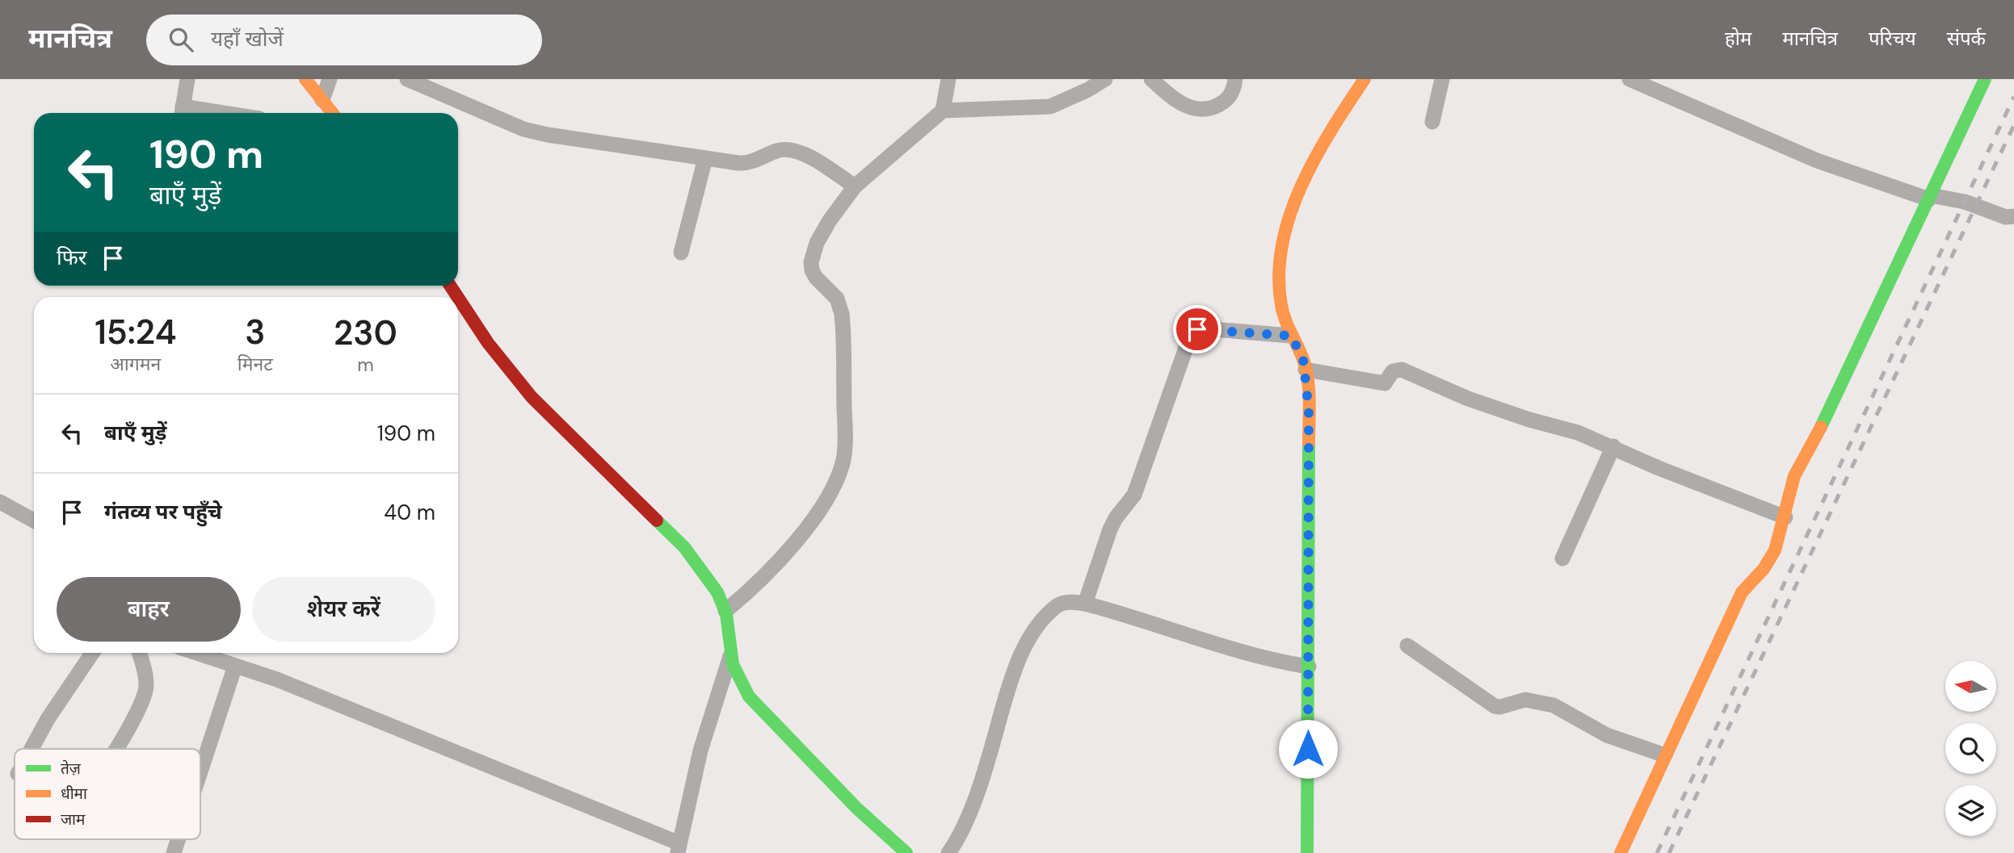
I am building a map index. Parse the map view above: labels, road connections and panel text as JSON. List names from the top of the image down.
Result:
{
  "legend": ["तेज़", "धीमा", "जाम"],
  "north": "left",
  "page": {
    "header": "मानचित्र",
    "search": "यहाँ खोजें",
    "nav": [
      "होम",
      "मानचित्र",
      "परिचय",
      "संपर्क"
    ],
    "turn": ["190 m", "बाएँ मुड़ें"],
    "then": "फिर",
    "eta": [
      "15:24",
      "आगमन",
      "3",
      "मिनट",
      "230",
      "m"
    ],
    "list": [
      {
        "name": "बाएँ मुड़ें",
        "value": "190 m"
      },
      {
        "name": "गंतव्य पर पहुँचे",
        "value": "40 m"
      }
    ],
    "buttons": ["बाहर", "शेयर करें"]
  }
}
